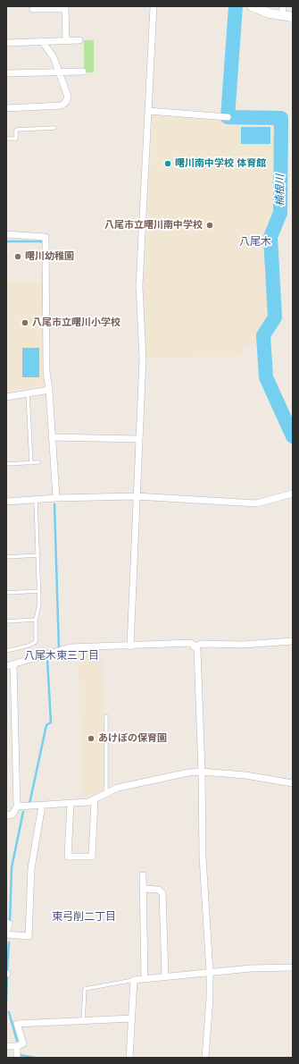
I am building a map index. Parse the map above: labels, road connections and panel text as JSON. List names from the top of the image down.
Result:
{
  "districts": ["八尾木", "八尾木東三丁目", "東弓削二丁目"],
  "water": ["楠根川"],
  "places": [
    "曙川南中学校 体育館",
    "八尾市立曙川南中学校",
    "曙川幼稚園",
    "八尾市立曙川小学校",
    "あけぼの保育園"
  ]
}
